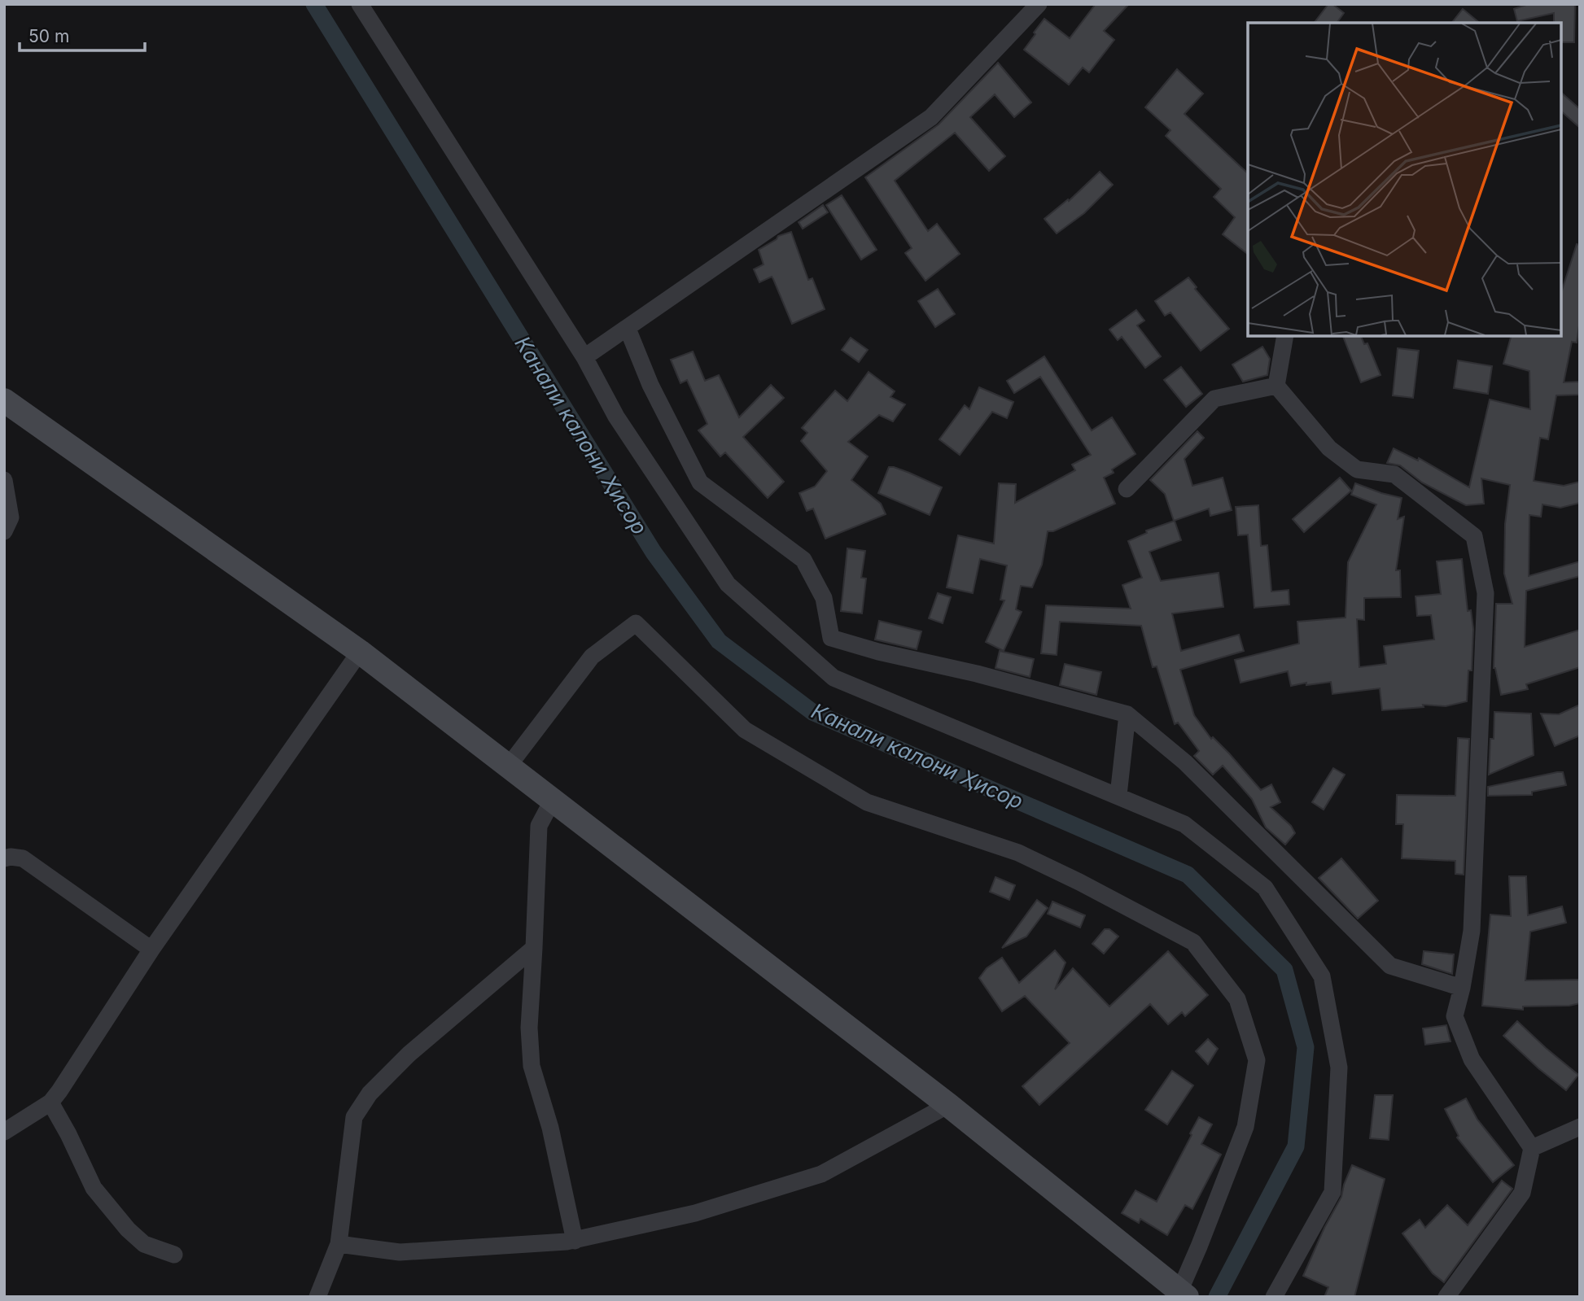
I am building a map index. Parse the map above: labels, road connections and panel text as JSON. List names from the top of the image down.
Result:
{
  "water": ["Канали калони Ҳисор"],
  "scale_bar": "50 m"
}
